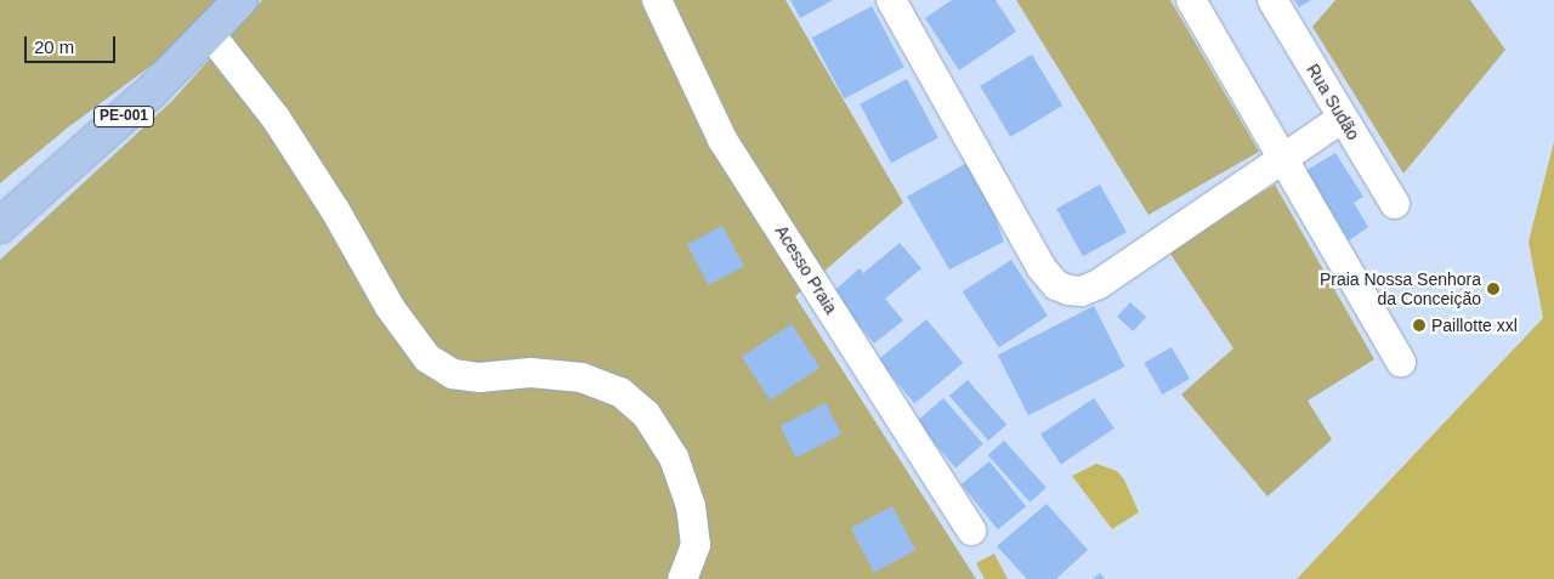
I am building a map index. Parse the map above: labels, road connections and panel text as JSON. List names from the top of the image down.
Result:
{
  "streets": {
    "main road": ["PE-001"],
    "street": ["Rua Sudão", "Acesso Praia"]
  },
  "places": ["Praia Nossa Senhora da Conceição", "Paillotte xxl"],
  "scale_bar": "20 m"
}
